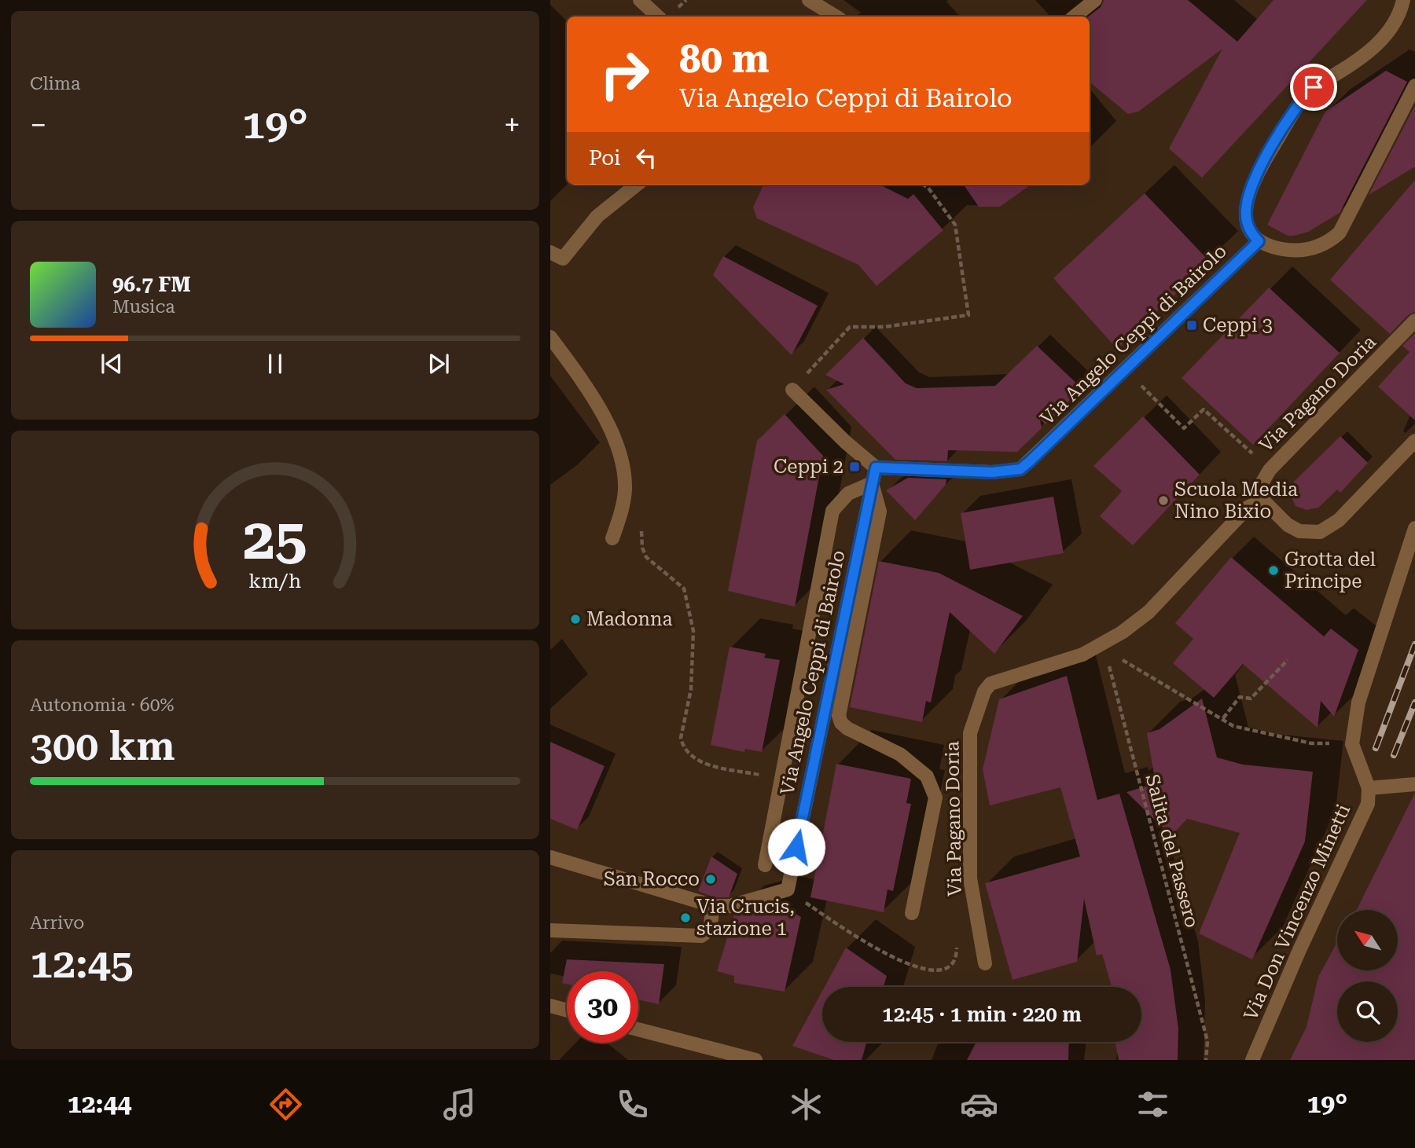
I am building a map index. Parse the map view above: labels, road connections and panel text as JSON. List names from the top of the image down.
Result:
{
  "streets": {
    "street": ["Via Angelo Ceppi di Bairolo", "Via Pagano Doria", "Via Don Vincenzo Minetti"],
    "path": ["Salita del Passero"]
  },
  "places": {
    "transit": ["Ceppi 3", "Ceppi 2"],
    "other": [
      "Scuola Media Nino Bixio",
      "Grotta del Principe",
      "Madonna",
      "San Rocco",
      "Via Crucis, stazione 1"
    ]
  },
  "north": "top left",
  "page": {
    "tile": [
      "Clima",
      ["Autonomia · 60%", "300 km"],
      ["Arrivo", "12:45"]
    ],
    "turn": ["80 m", "Via Angelo Ceppi di Bairolo"],
    "heat": ["−", "19°", "+"],
    "then": "Poi",
    "song": ["96.7 FM", "Musica"],
    "limit": "30",
    "trip": "12:45 · 1 min · 220 m",
    "tabs": ["12:44", "19°"],
    "gauge": ["25", "km/h"]
  }
}
